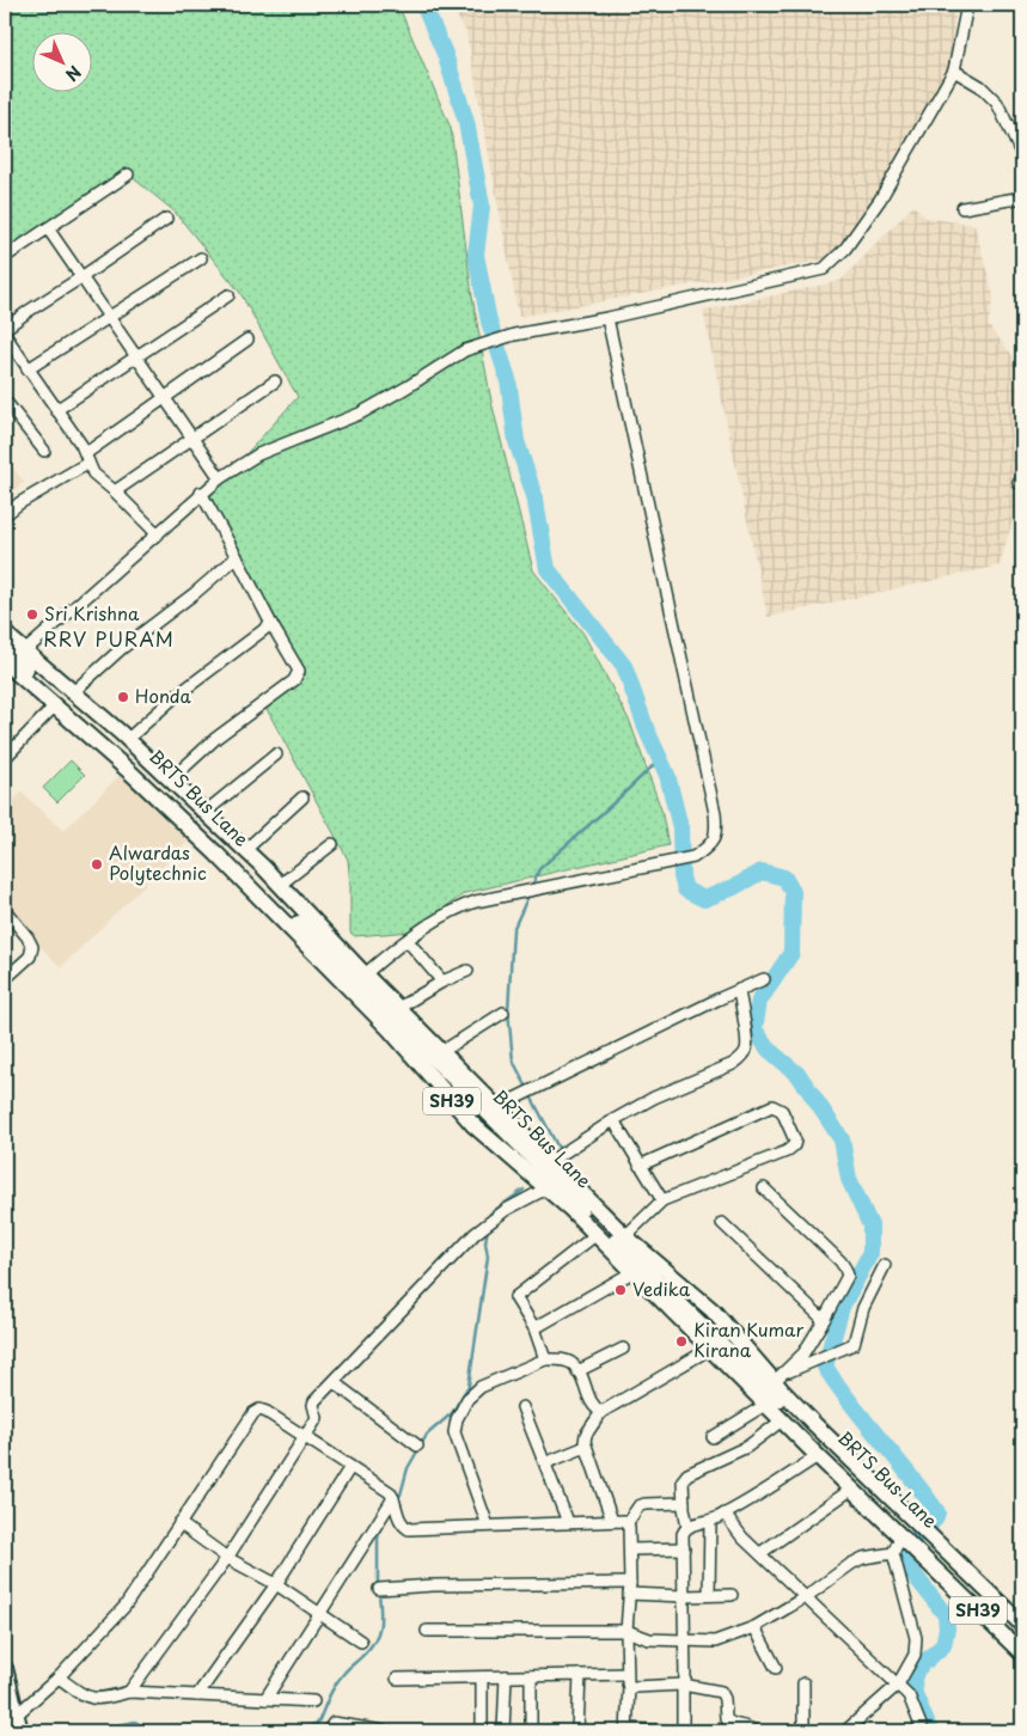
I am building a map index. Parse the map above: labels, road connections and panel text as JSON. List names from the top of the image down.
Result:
{
  "streets": {
    "main road": ["BRTS Bus Lane", "SH39"]
  },
  "crossings": [
    ["BRTS Bus Lane", "SH39"]
  ],
  "districts": ["RRV PURAM"],
  "places": [
    "Sri Krishna",
    "Honda",
    "Alwardas Polytechnic",
    "Vedika",
    "Kiran Kumar Kirana"
  ],
  "north": "bottom right"
}
